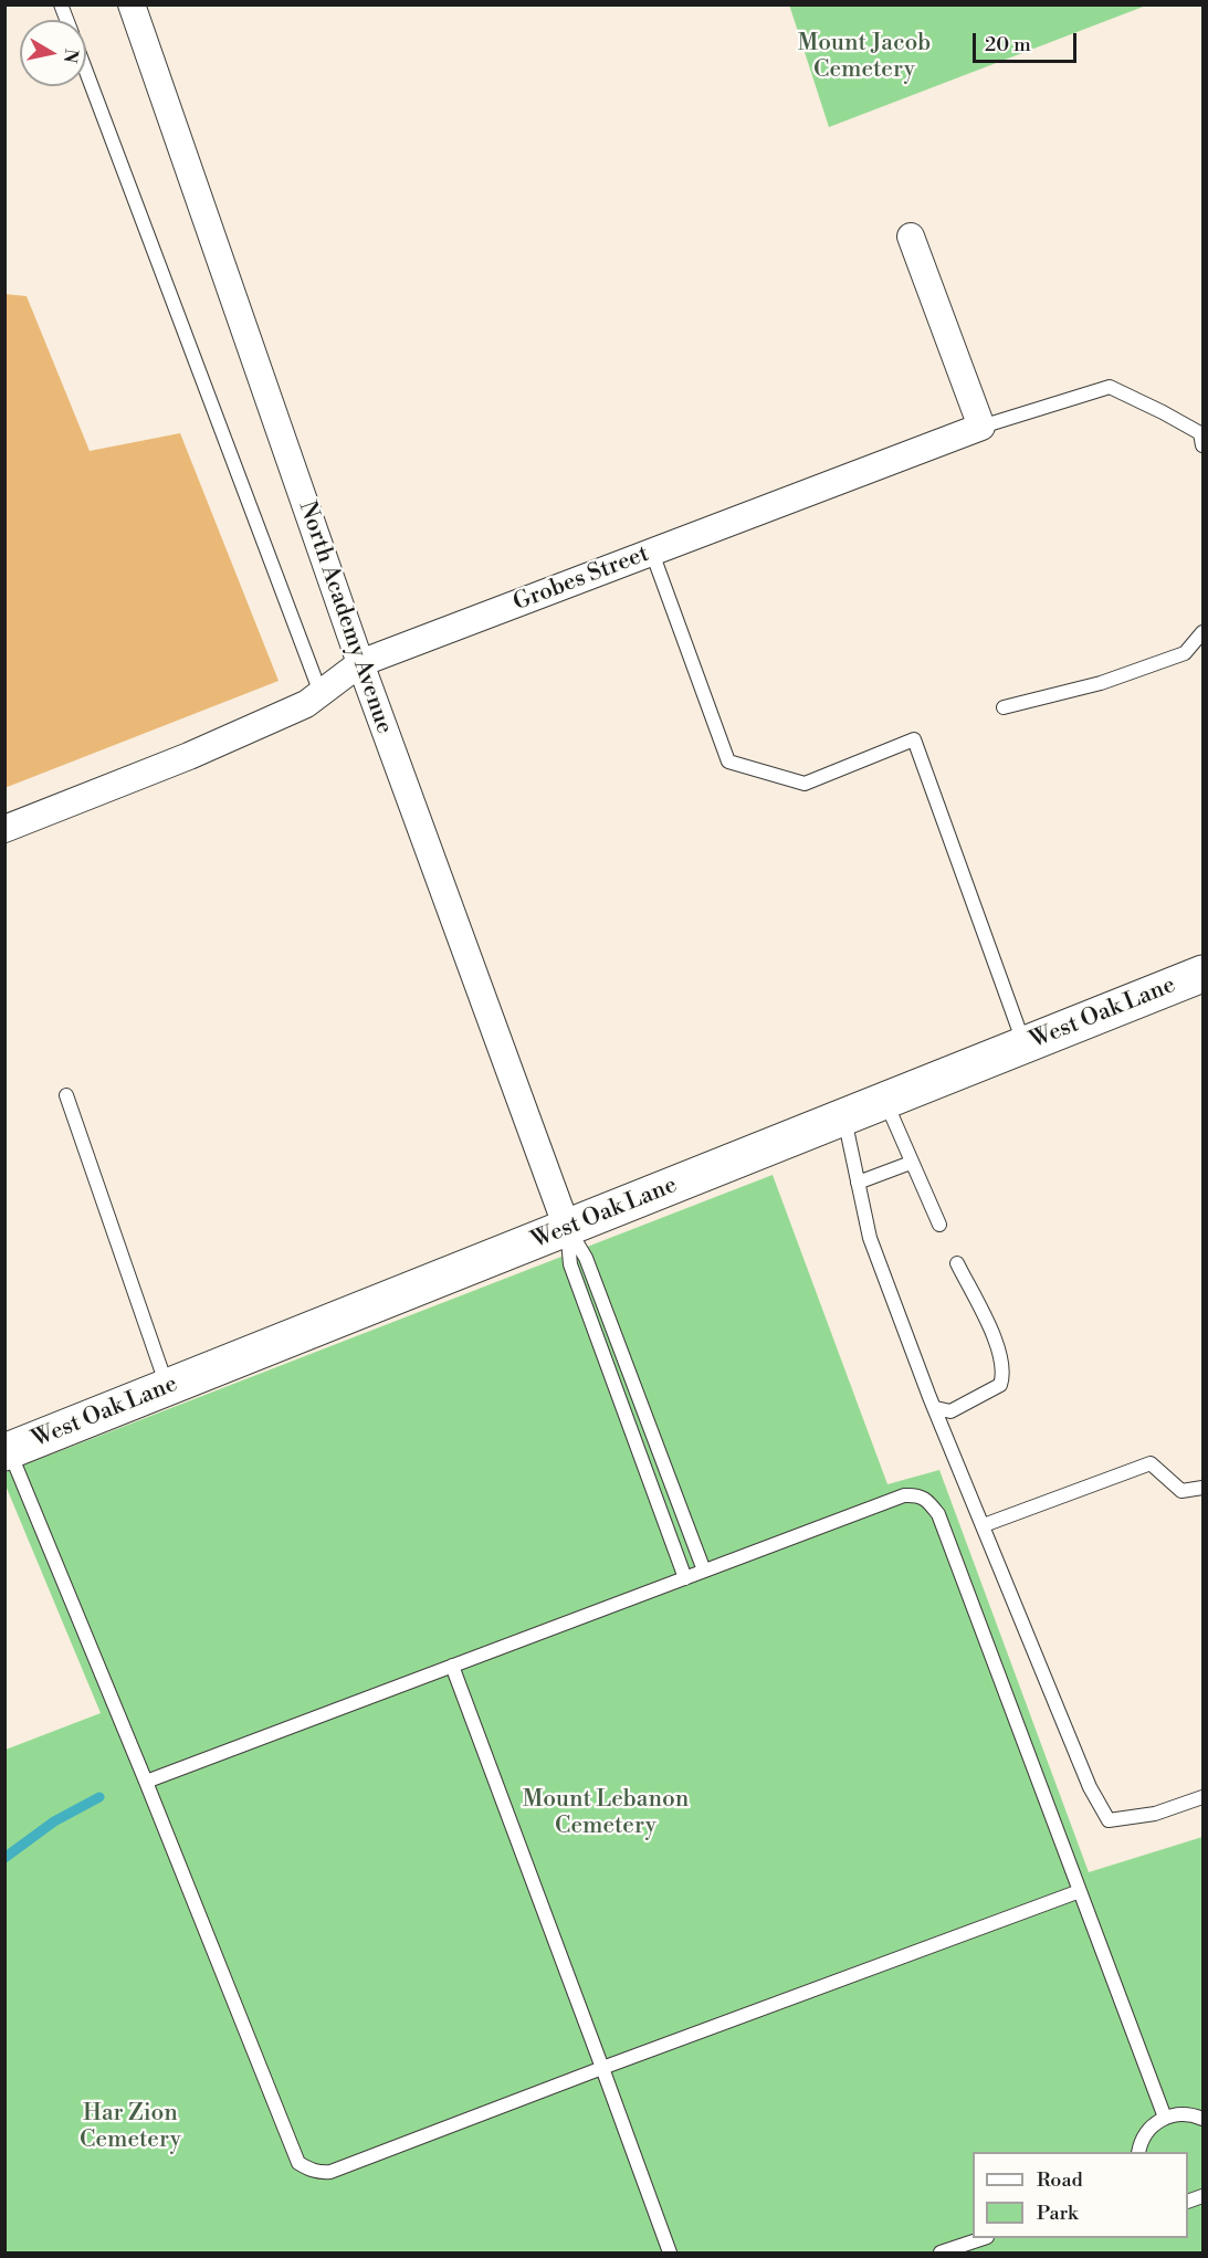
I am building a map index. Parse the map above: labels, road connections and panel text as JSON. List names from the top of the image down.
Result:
{
  "streets": {
    "main road": ["West Oak Lane"],
    "street": ["Grobes Street", "North Academy Avenue"]
  },
  "crossings": [
    ["Grobes Street", "North Academy Avenue"],
    ["North Academy Avenue", "West Oak Lane"]
  ],
  "parks": ["Mount Jacob Cemetery", "Mount Lebanon Cemetery", "Har Zion Cemetery"],
  "legend": ["Road", "Park"],
  "scale_bar": "20 m",
  "north": "right"
}
